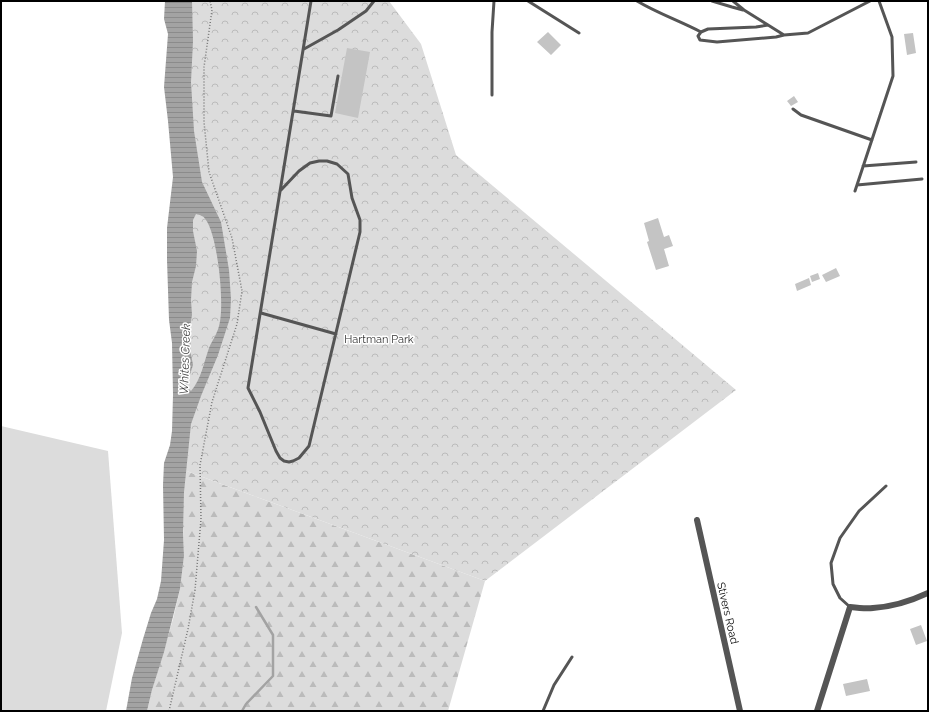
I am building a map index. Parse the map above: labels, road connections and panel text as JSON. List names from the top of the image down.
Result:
{
  "streets": {
    "street": ["Stivers Road"]
  },
  "water": ["Whites Creek"],
  "parks": ["Hartman Park"]
}
